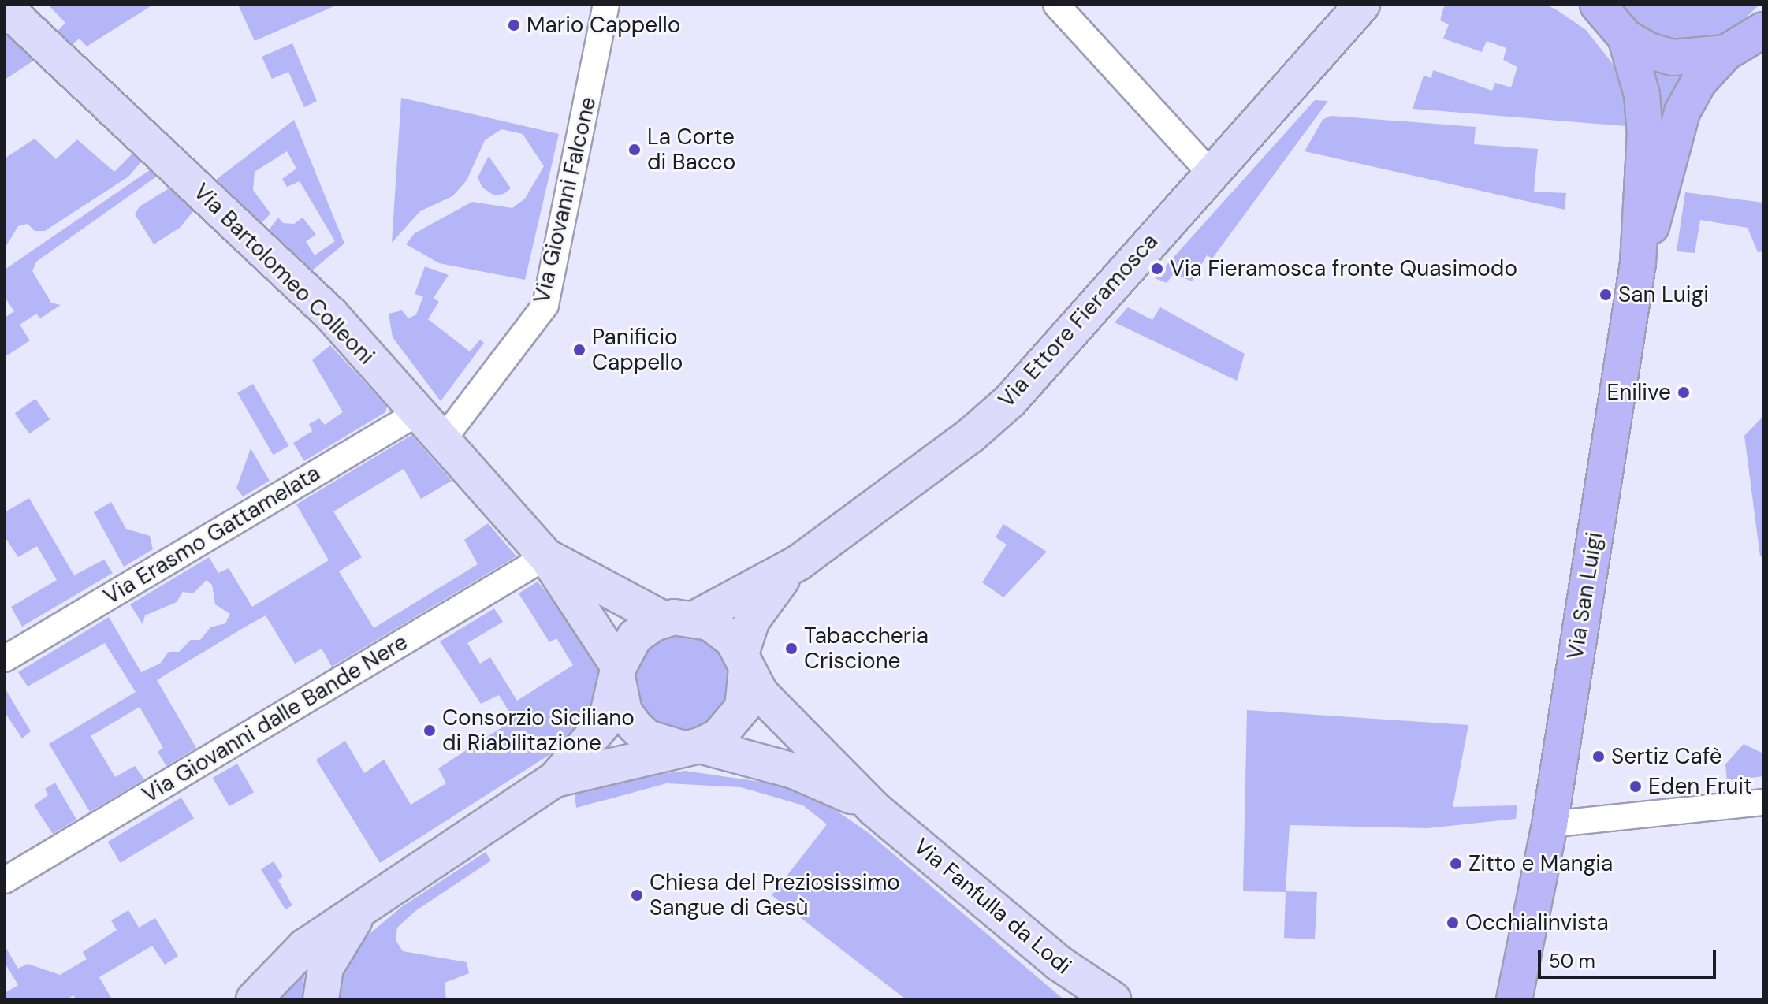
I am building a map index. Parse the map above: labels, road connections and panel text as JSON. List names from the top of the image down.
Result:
{
  "streets": {
    "main road": [
      "Via Bartolomeo Colleoni",
      "Via Ettore Fieramosca",
      "Via San Luigi",
      "Via Fanfulla da Lodi"
    ],
    "street": ["Via Giovanni Falcone", "Via Erasmo Gattamelata", "Via Giovanni dalle Bande Nere"]
  },
  "crossings": [
    ["Via Giovanni Falcone", "Via Bartolomeo Colleoni"],
    ["Via Bartolomeo Colleoni", "Via Erasmo Gattamelata"],
    ["Via Bartolomeo Colleoni", "Via Giovanni dalle Bande Nere"]
  ],
  "places": [
    "Mario Cappello",
    "La Corte di Bacco",
    "Via Fieramosca fronte Quasimodo",
    "San Luigi",
    "Panificio Cappello",
    "Enilive",
    "Tabaccheria Criscione",
    "Consorzio Siciliano di Riabilitazione",
    "Sertiz Cafè",
    "Eden Fruit",
    "Zitto e Mangia",
    "Chiesa del Preziosissimo Sangue di Gesù",
    "Occhialinvista"
  ],
  "scale_bar": "50 m"
}
